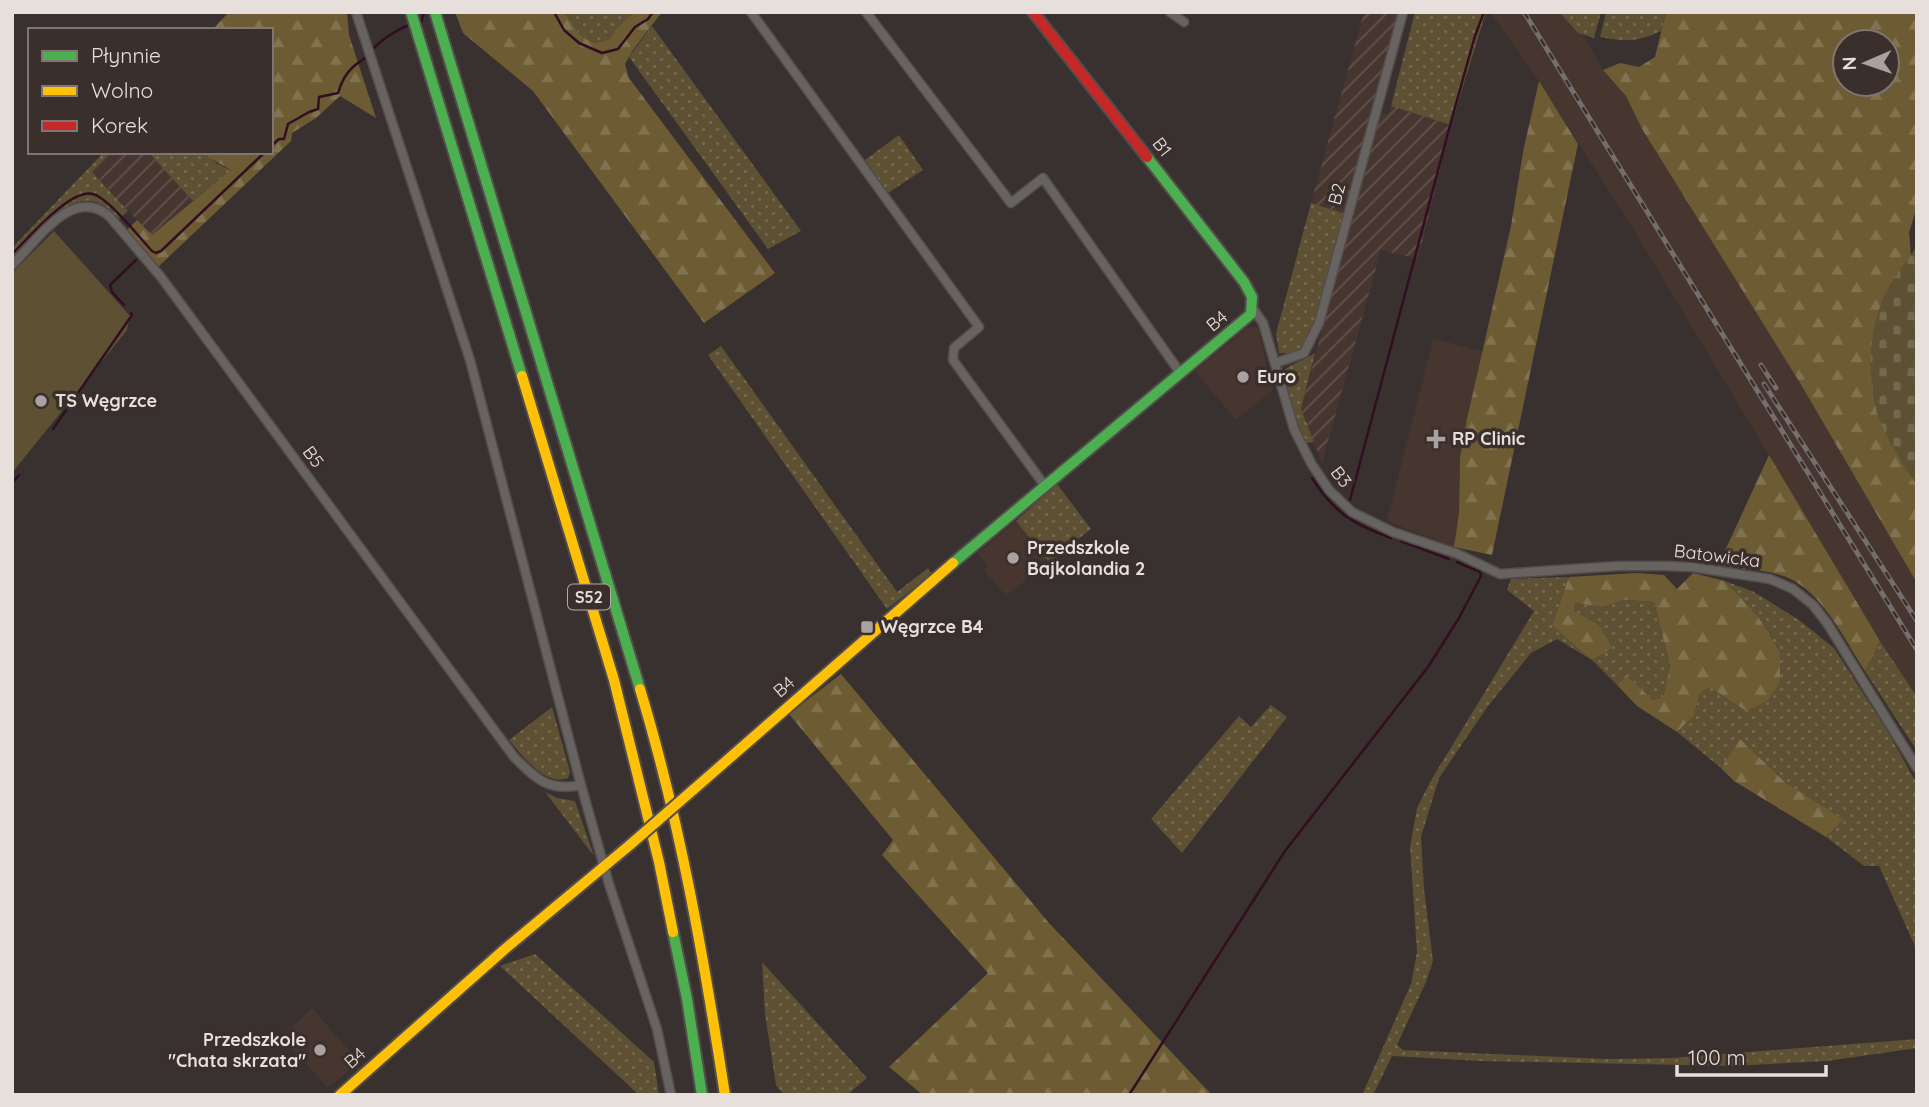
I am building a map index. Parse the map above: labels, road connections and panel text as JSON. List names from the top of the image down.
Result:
{
  "streets": {
    "main road": ["B1", "B4", "S52"],
    "street": [
      "B2",
      "B5",
      "B3",
      "Batowicka"
    ]
  },
  "crossings": [
    ["B1", "B4"],
    ["B1", "B3"],
    ["B2", "B3"],
    ["B4", "B3"],
    ["B3", "Batowicka"]
  ],
  "places": {
    "other": [
      "Euro",
      "TS Węgrzce",
      "Przedszkole Bajkolandia 2",
      "Przedszkole \"Chata skrzata\""
    ],
    "health": ["RP Clinic"],
    "transit": ["Węgrzce B4"]
  },
  "legend": ["Płynnie", "Wolno", "Korek"],
  "scale_bar": "100 m",
  "north": "left"
}
